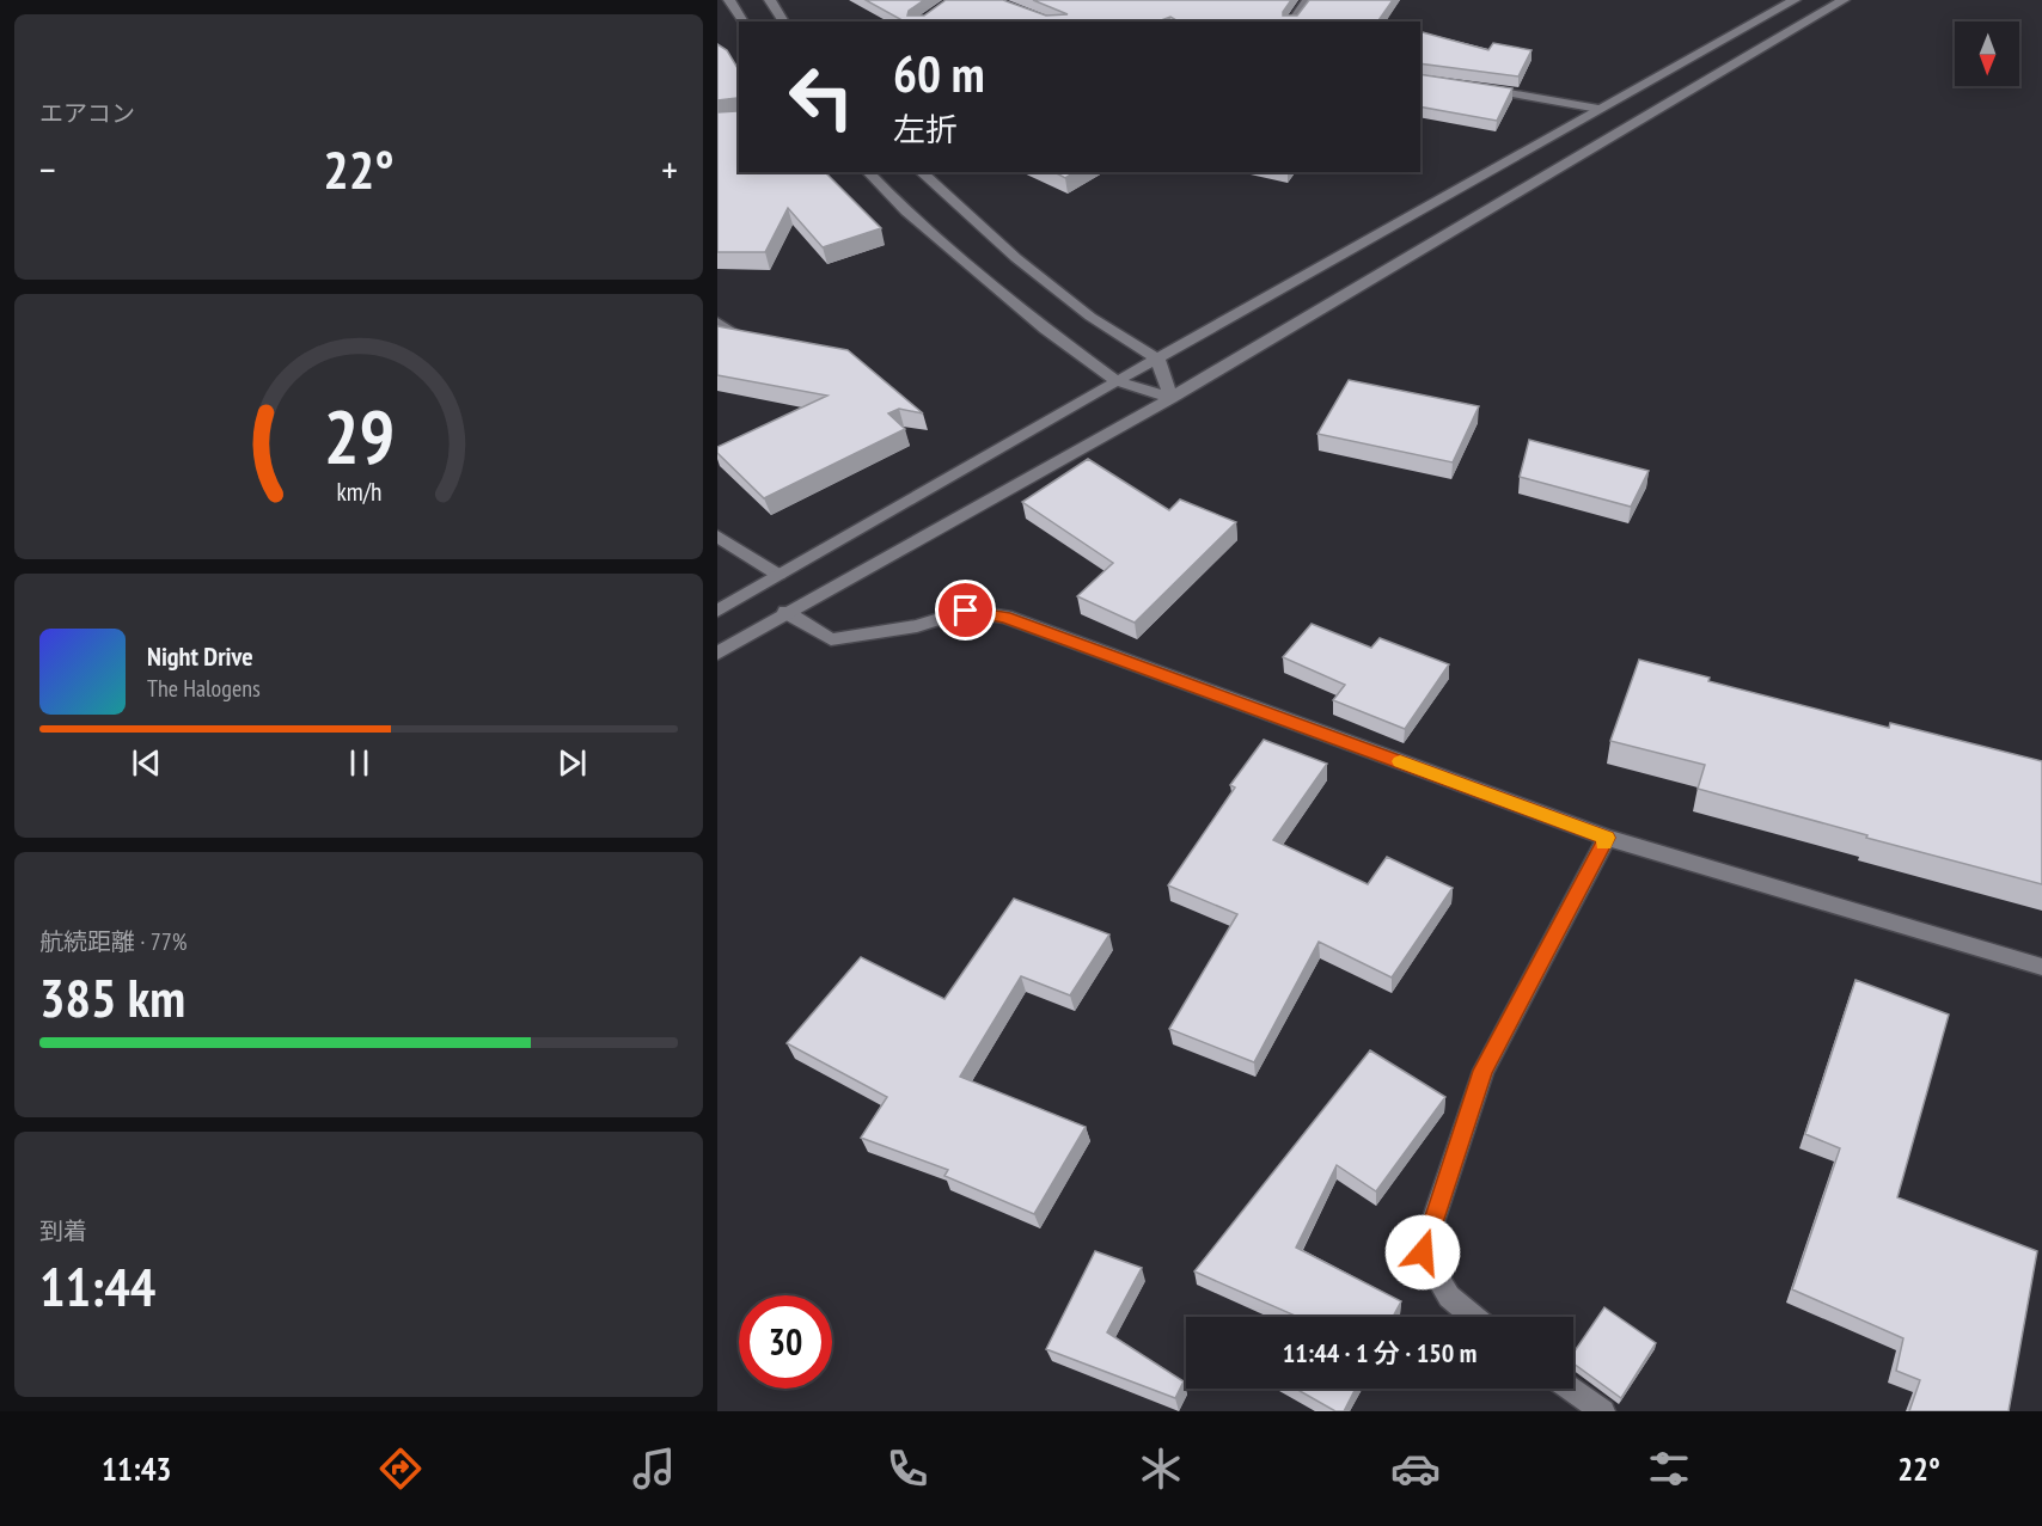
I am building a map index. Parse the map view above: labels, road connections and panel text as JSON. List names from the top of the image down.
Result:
{
  "north": "bottom",
  "page": {
    "tile": [
      "エアコン",
      ["航続距離 · 77%", "385 km"],
      ["到着", "11:44"]
    ],
    "turn": ["60 m", "左折"],
    "heat": ["−", "22°", "+"],
    "song": ["Night Drive", "The Halogens"],
    "limit": "30",
    "trip": "11:44 · 1 分 · 150 m",
    "tabs": ["11:43", "22°"],
    "gauge": ["29", "km/h"]
  }
}
